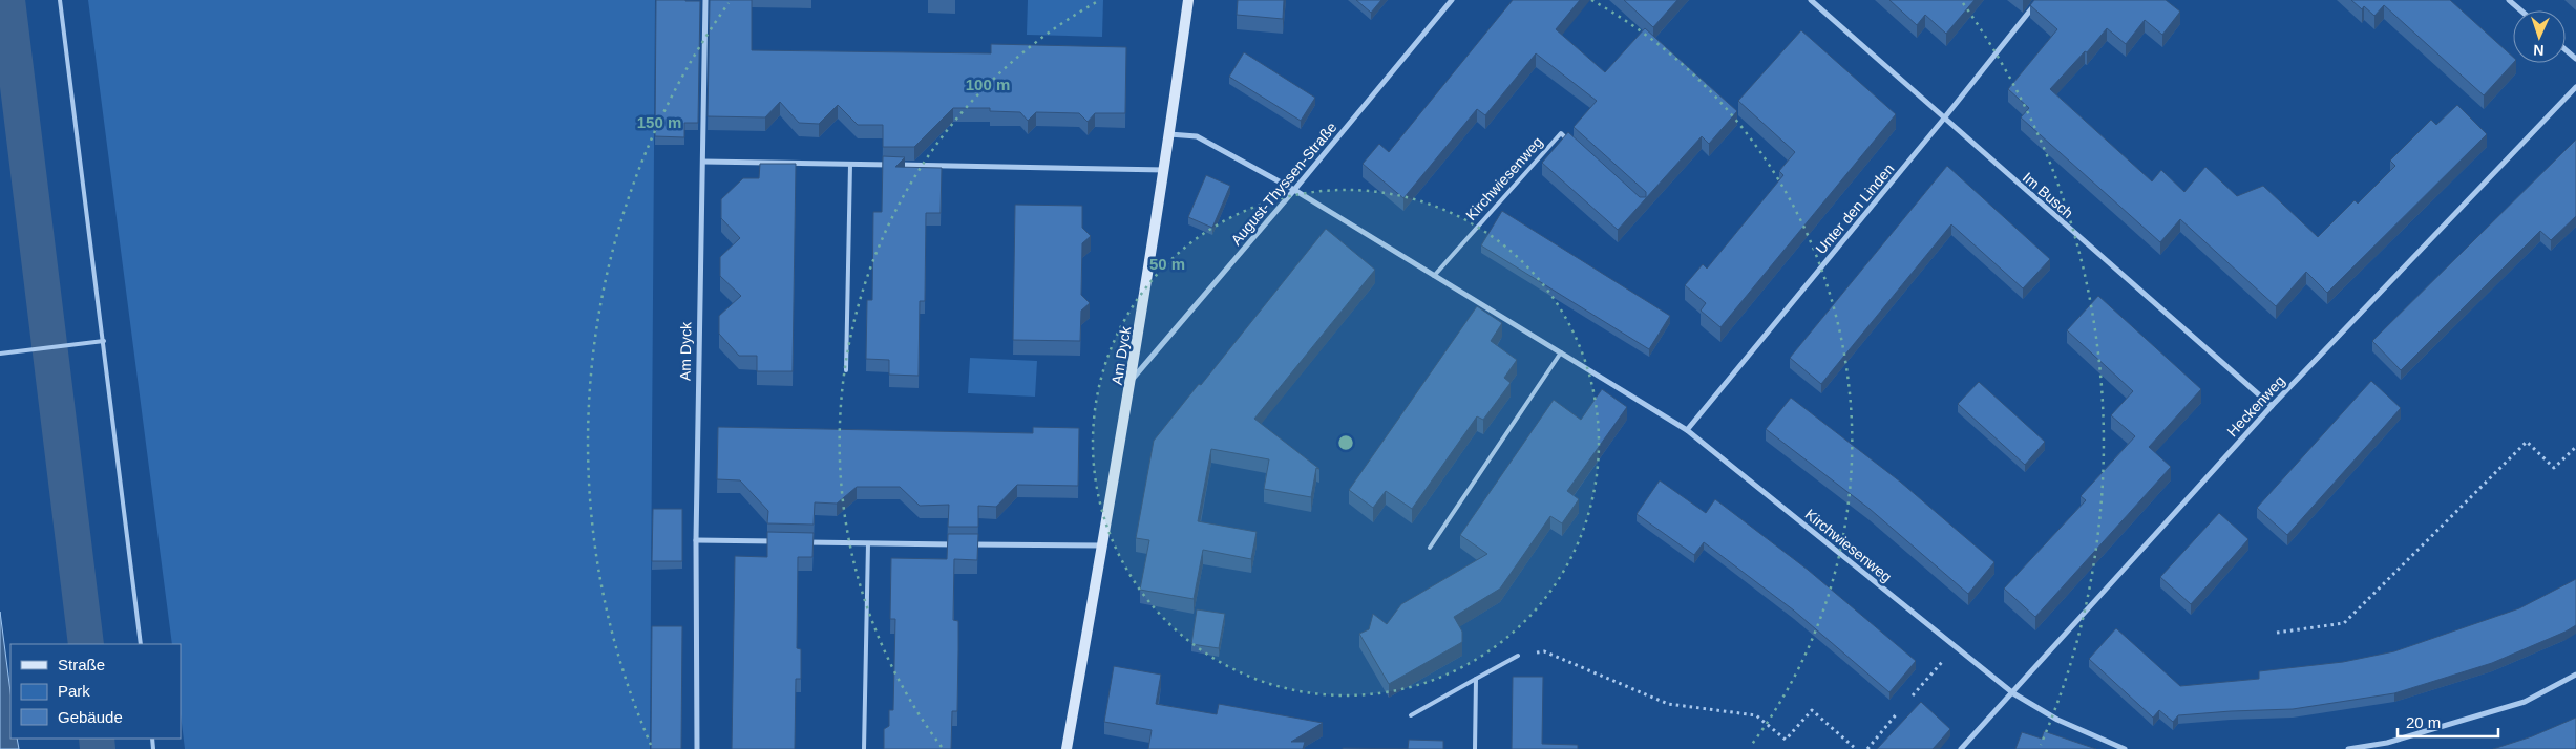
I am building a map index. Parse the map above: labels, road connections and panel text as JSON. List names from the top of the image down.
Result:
{
  "streets": {
    "main road": ["Am Dyck"],
    "street": [
      "Kirchwiesenweg",
      "August-Thyssen-Straße",
      "Im Busch",
      "Unter den Linden",
      "Heckenweg"
    ]
  },
  "crossings": [
    ["Kirchwiesenweg", "August-Thyssen-Straße"],
    ["Kirchwiesenweg", "Unter den Linden"],
    ["Kirchwiesenweg", "Am Dyck"],
    ["Kirchwiesenweg", "Heckenweg"],
    ["August-Thyssen-Straße", "Am Dyck"],
    ["Im Busch", "Unter den Linden"],
    ["Im Busch", "Heckenweg"]
  ],
  "legend": ["Straße", "Park", "Gebäude"],
  "scale_bar": "20 m",
  "north": "bottom",
  "rings": ["100 m", "150 m", "50 m"]
}
